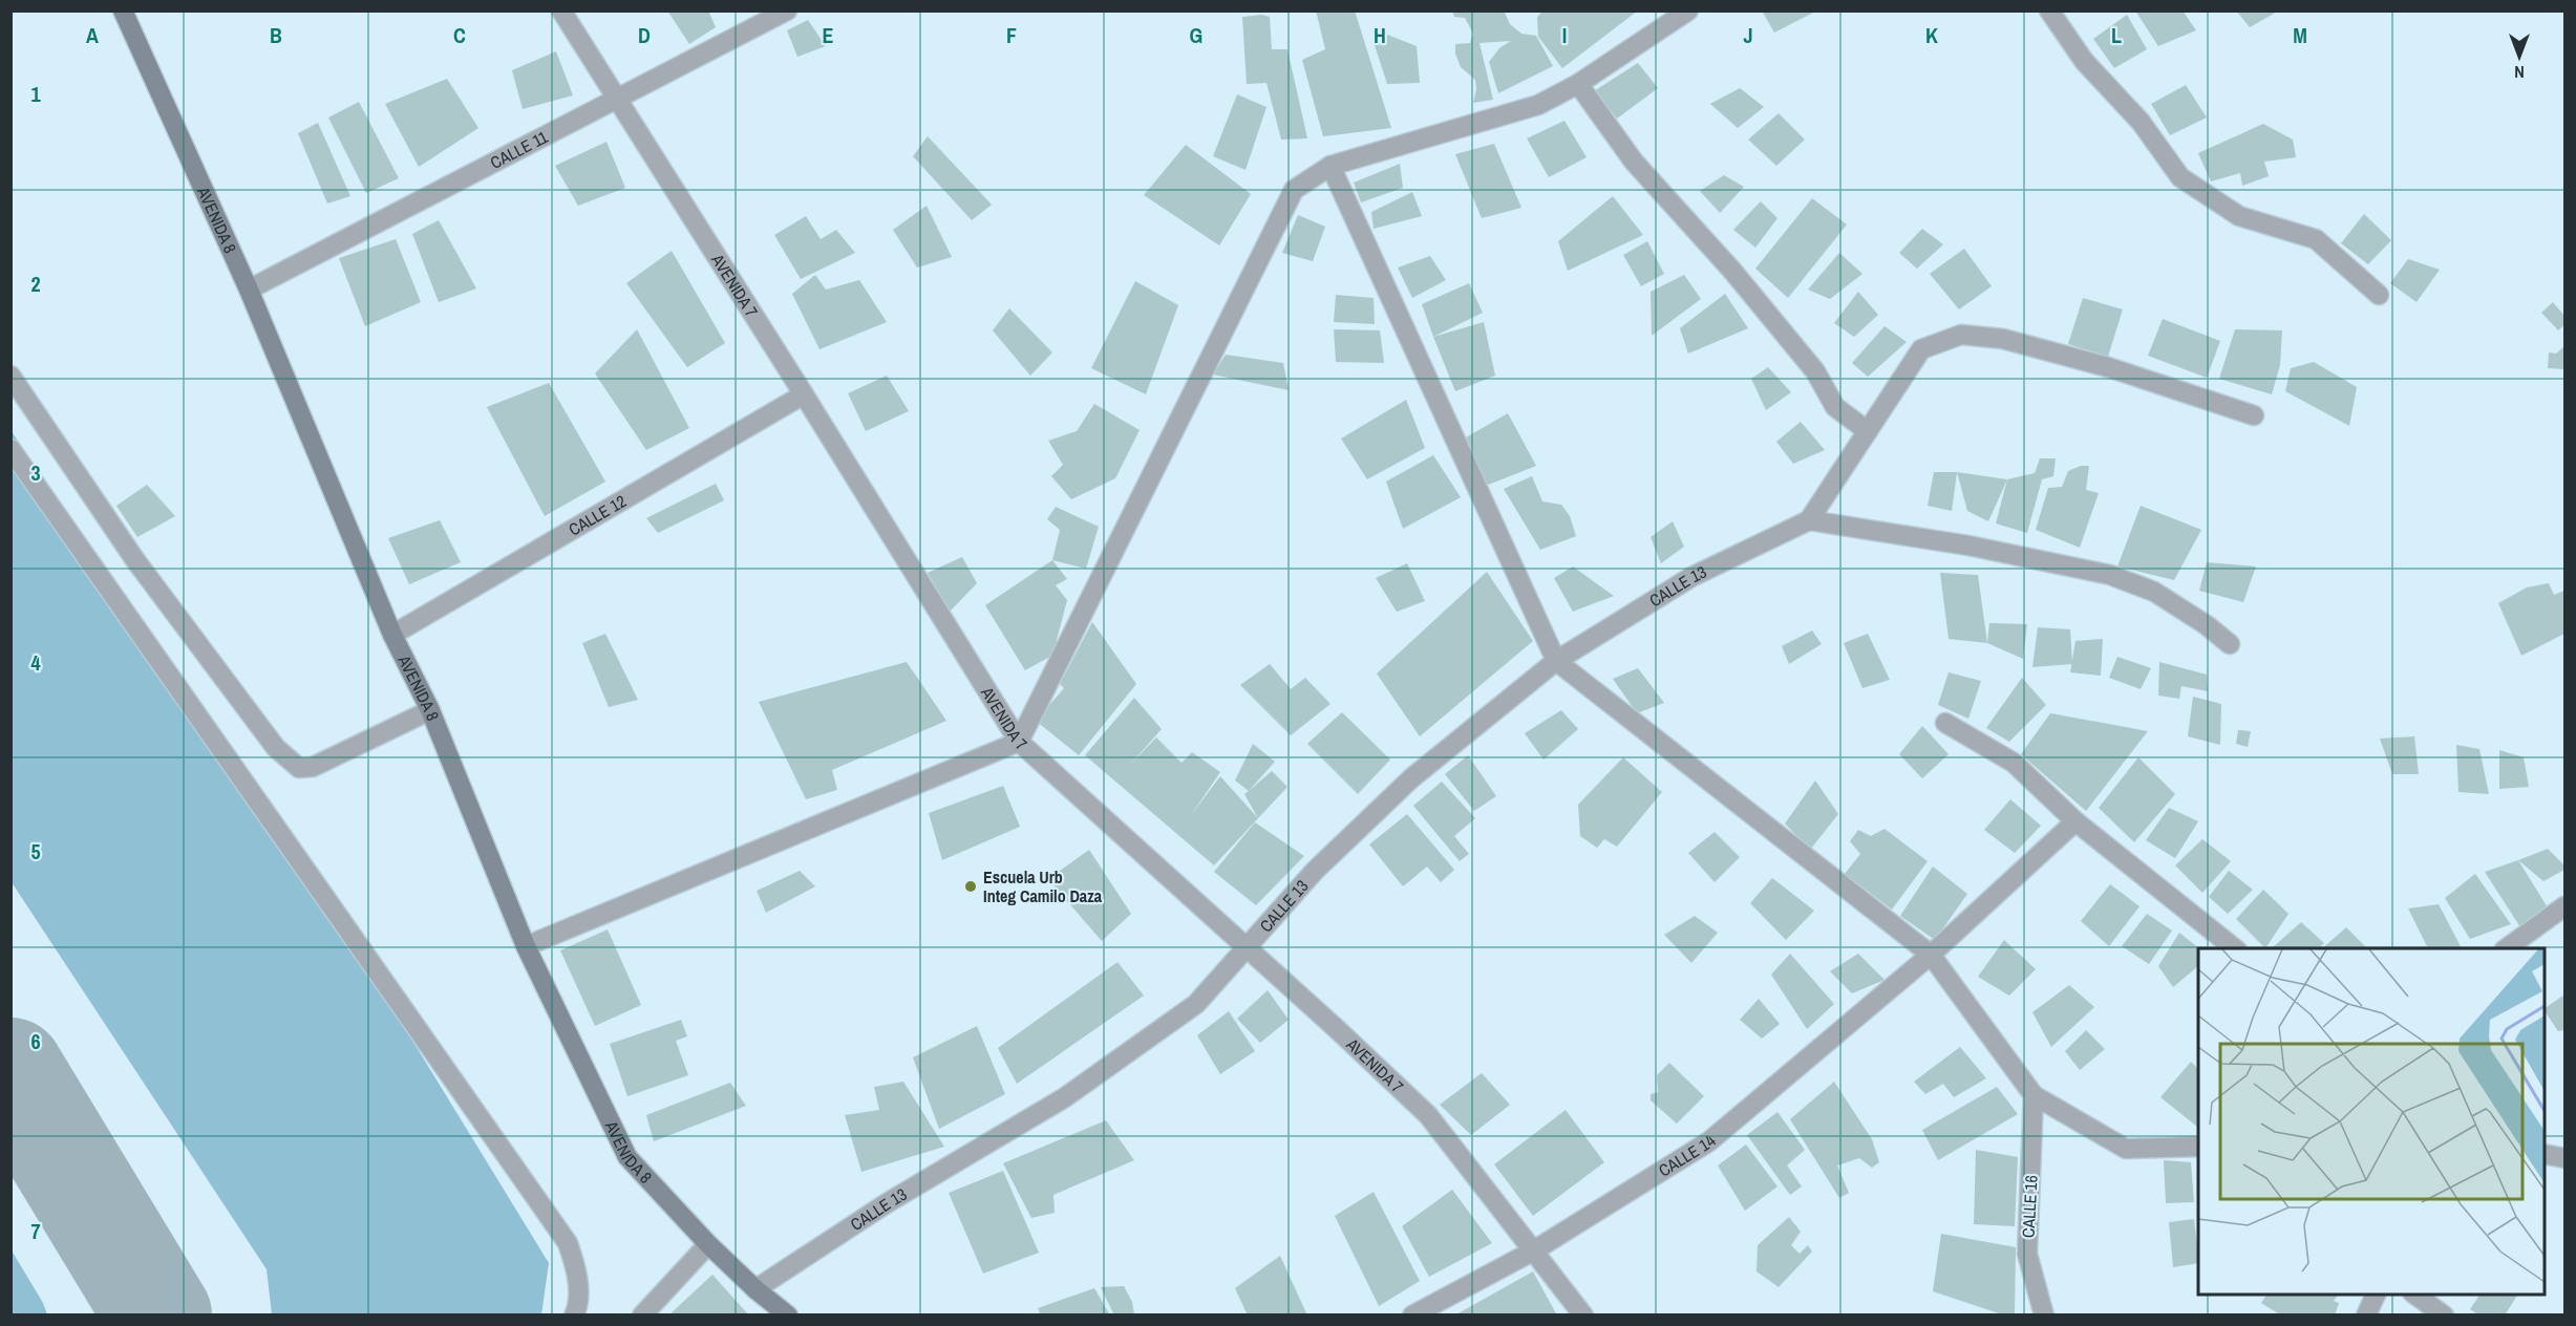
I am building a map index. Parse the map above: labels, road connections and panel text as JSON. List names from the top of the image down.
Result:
{
  "streets": {
    "street": [
      "CALLE 11",
      "AVENIDA 8",
      "AVENIDA 7",
      "CALLE 12",
      "CALLE 13",
      "CALLE 14",
      "CALLE 16"
    ]
  },
  "crossings": [
    ["CALLE 11", "AVENIDA 8"],
    ["CALLE 11", "AVENIDA 7"],
    ["AVENIDA 8", "CALLE 12"],
    ["AVENIDA 8", "CALLE 13"],
    ["AVENIDA 7", "CALLE 12"],
    ["AVENIDA 7", "CALLE 13"],
    ["AVENIDA 7", "CALLE 14"]
  ],
  "places": ["Escuela Urb Integ Camilo Daza"],
  "north": "bottom",
  "grid": {
    "columns": [
      "A",
      "B",
      "C",
      "D",
      "E",
      "F",
      "G",
      "H",
      "I",
      "J",
      "K",
      "L",
      "M"
    ],
    "rows": [
      "1",
      "2",
      "3",
      "4",
      "5",
      "6",
      "7"
    ]
  }
}
